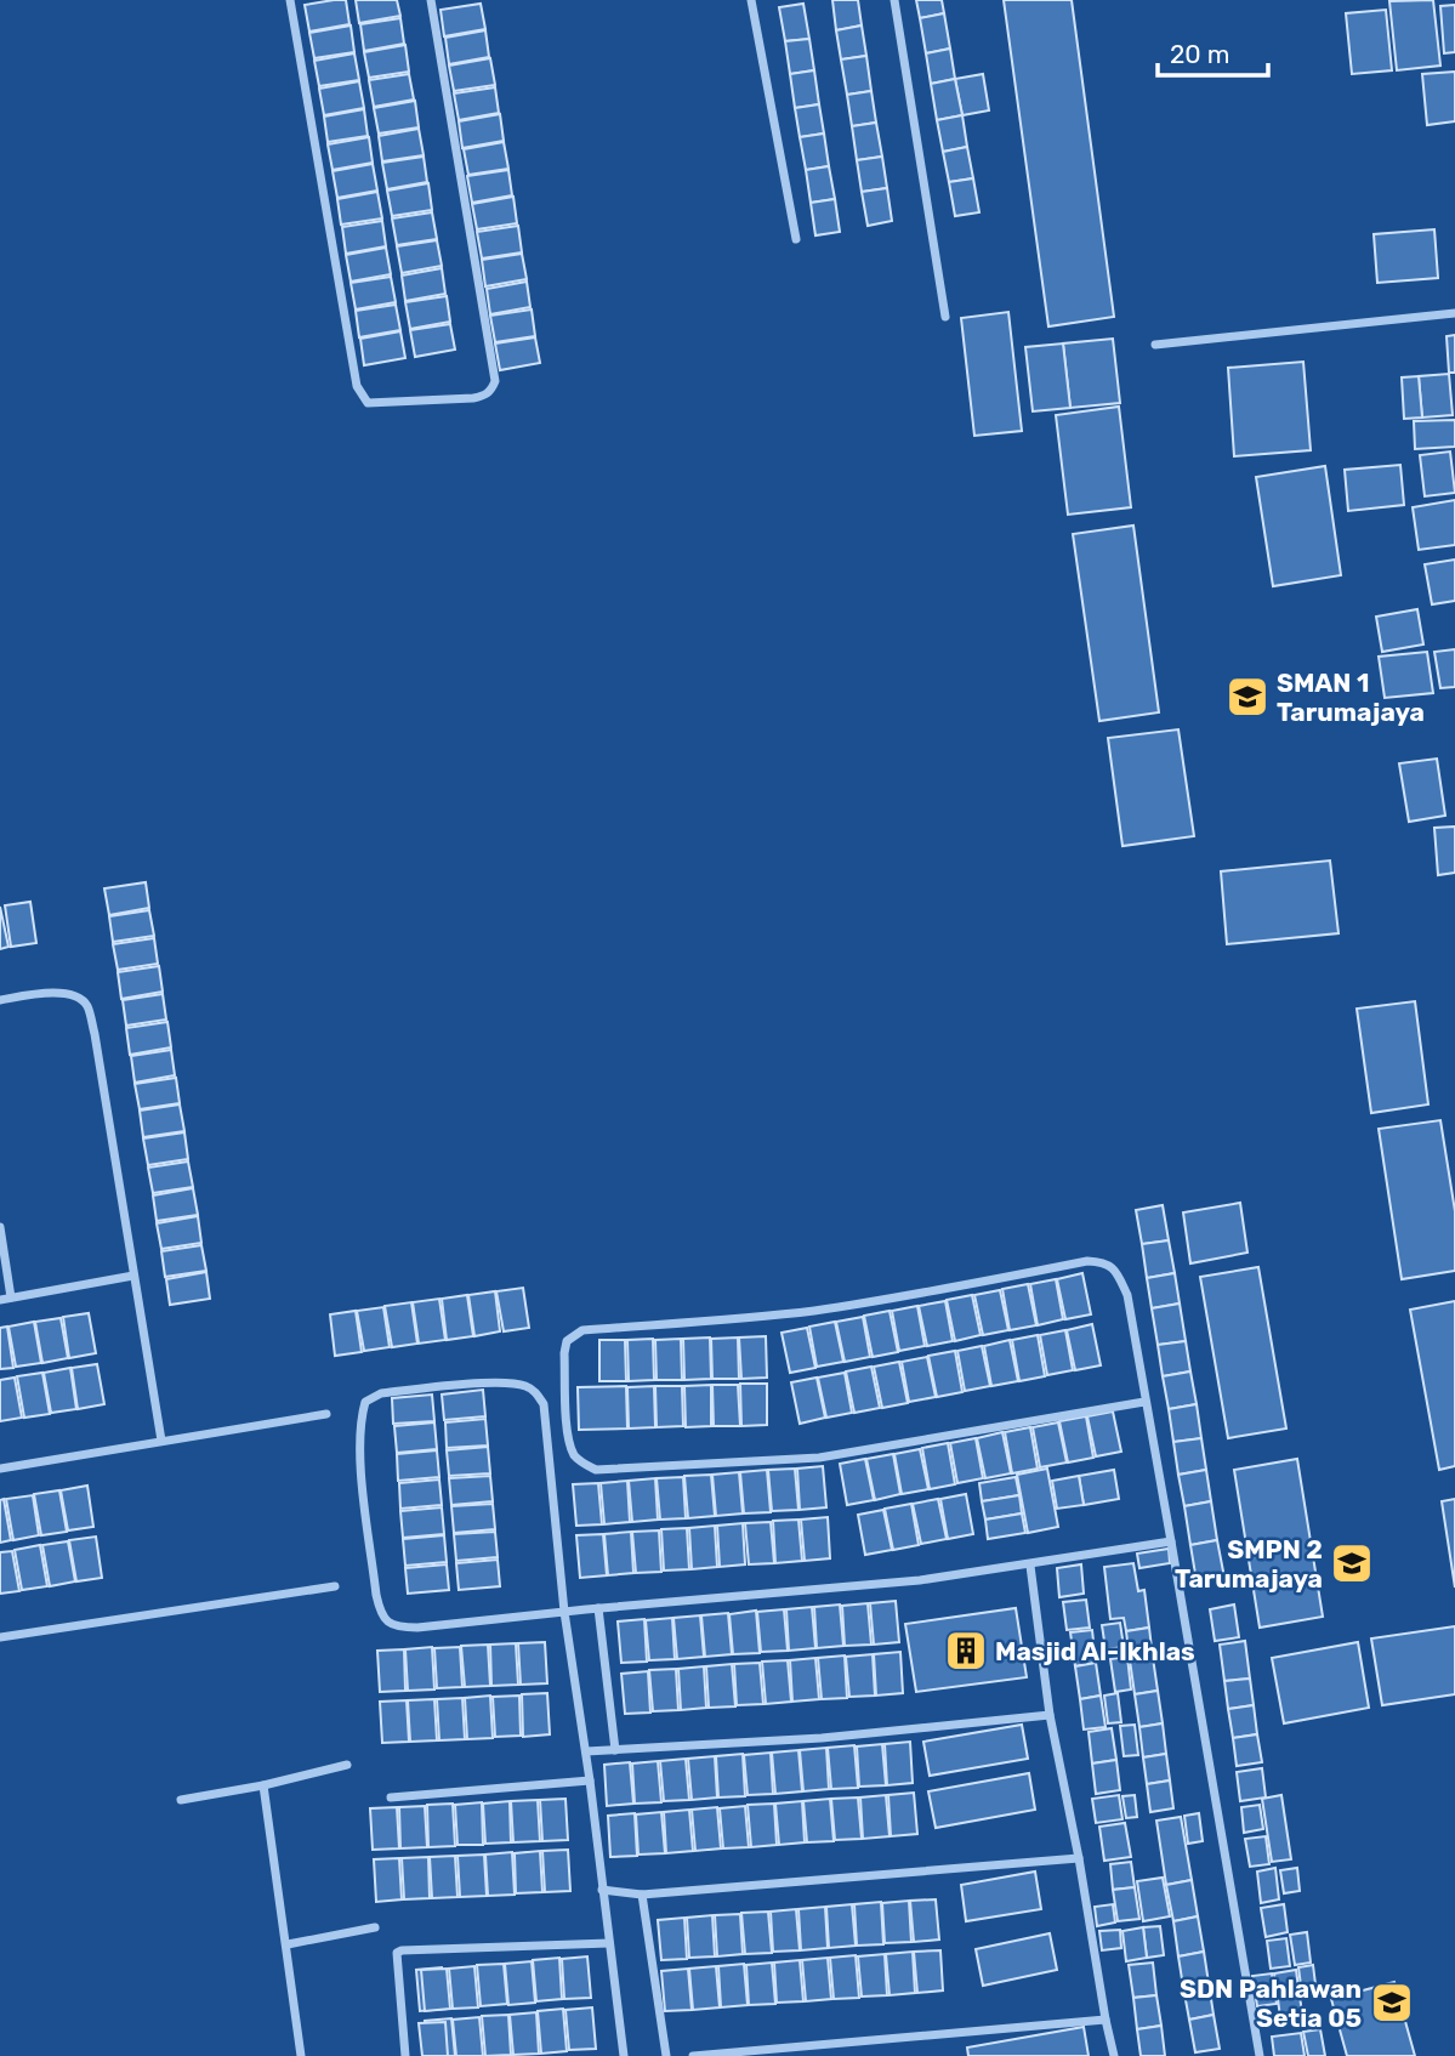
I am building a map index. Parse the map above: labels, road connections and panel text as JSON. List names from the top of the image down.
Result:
{
  "places": {
    "school or university": ["SMAN 1 Tarumajaya", "SMPN 2 Tarumajaya", "SDN Pahlawan Setia 05"],
    "building": ["Masjid Al-Ikhlas"]
  },
  "scale_bar": "20 m"
}
